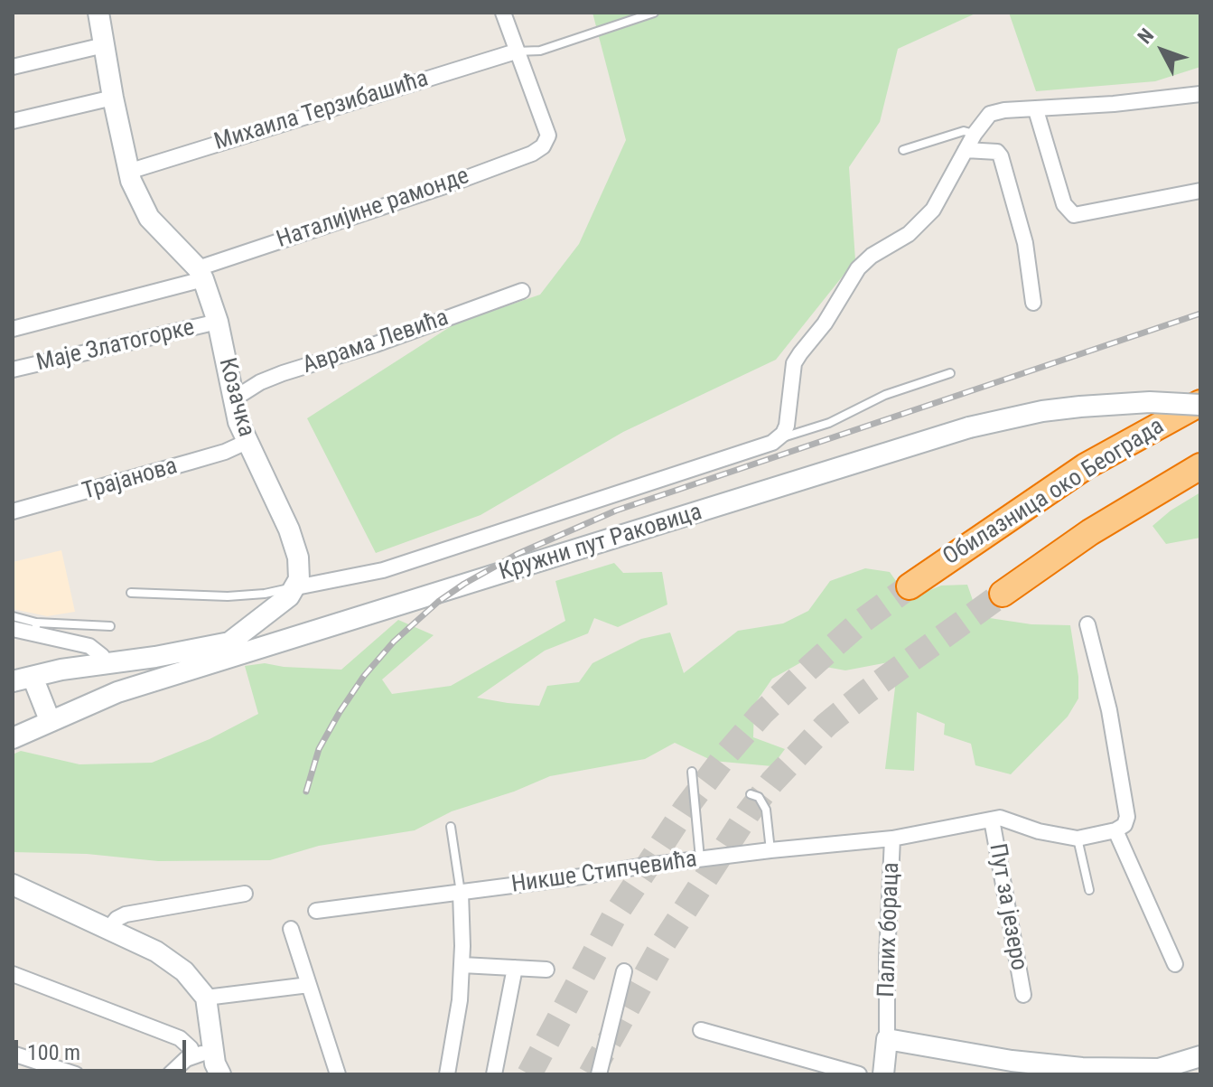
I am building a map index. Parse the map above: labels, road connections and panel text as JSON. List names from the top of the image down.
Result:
{
  "streets": {
    "highway": ["Обилазница око Београда"],
    "street": [
      "Михаила Терзибашића",
      "Наталијине рамонде",
      "Аврама Левића",
      "Маје Златогорке",
      "Козачка",
      "Трајанова",
      "Кружни пут Раковица",
      "Никше Стипчевића",
      "Пут за језеро",
      "Палих бораца"
    ]
  },
  "crossings": [
    ["Михаила Терзибашића", "Наталијине рамонде"],
    ["Михаила Терзибашића", "Козачка"],
    ["Наталијине рамонде", "Козачка"],
    ["Аврама Левића", "Козачка"],
    ["Маје Златогорке", "Козачка"],
    ["Козачка", "Трајанова"],
    ["Обилазница око Београда", "Кружни пут Раковица"],
    ["Никше Стипчевића", "Палих бораца"],
    ["Пут за језеро", "Палих бораца"]
  ],
  "scale_bar": "100 m",
  "north": "top left"
}
